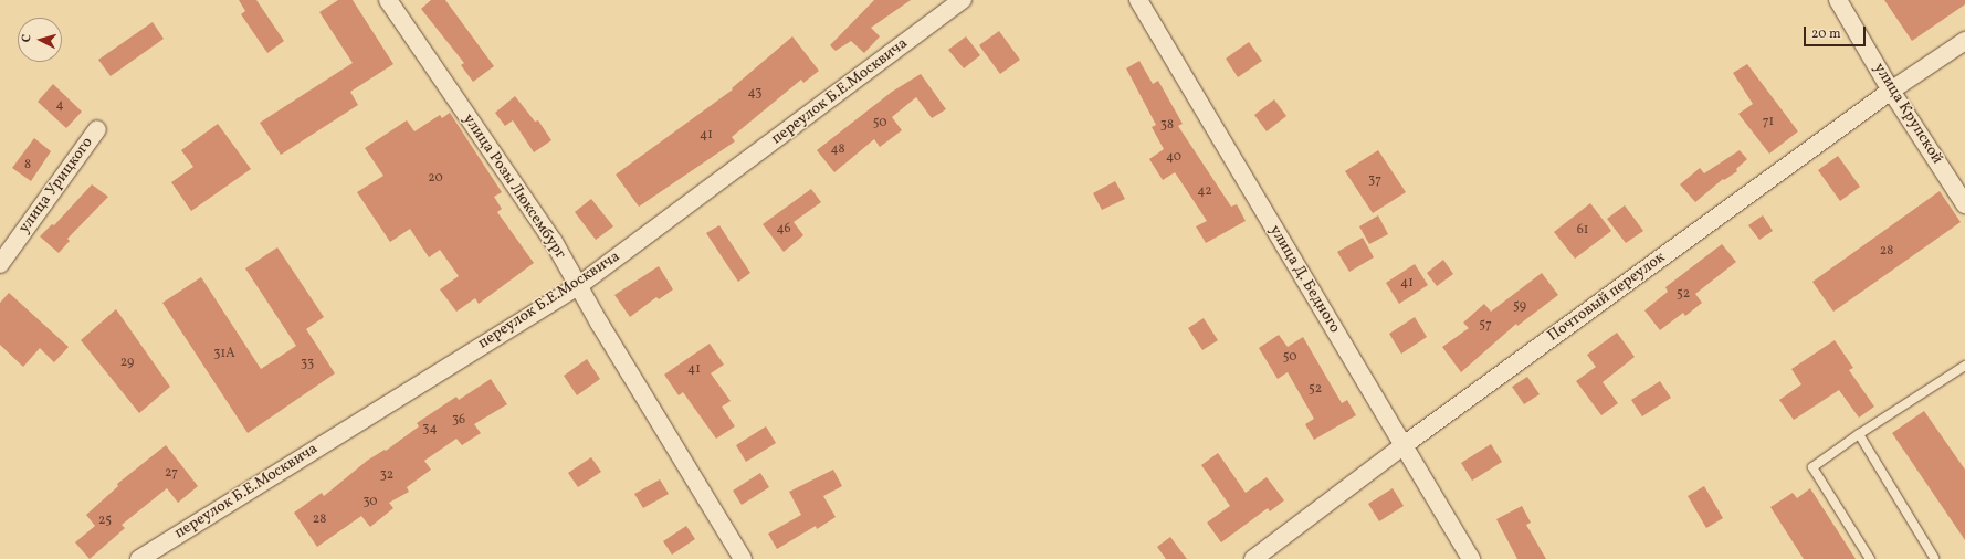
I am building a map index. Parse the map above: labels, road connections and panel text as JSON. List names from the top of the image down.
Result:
{
  "streets": {
    "street": [
      "переулок Б.Е.Москвича",
      "улица Крупской",
      "улица Урицкого",
      "улица Розы Люксембург",
      "улица Д. Бедного",
      "Почтовый переулок"
    ]
  },
  "crossings": [
    ["переулок Б.Е.Москвича", "улица Розы Люксембург"],
    ["улица Крупской", "Почтовый переулок"],
    ["улица Д. Бедного", "Почтовый переулок"]
  ],
  "house_numbers": [
    "43",
    "4",
    "71",
    "50",
    "38",
    "41",
    "48",
    "40",
    "8",
    "20",
    "37",
    "42",
    "46",
    "61",
    "28",
    "41",
    "52",
    "59",
    "57",
    "31А",
    "50",
    "29",
    "33",
    "41",
    "52",
    "36",
    "34",
    "27",
    "32",
    "30",
    "28",
    "25"
  ],
  "scale_bar": "20 m",
  "north": "left"
}
